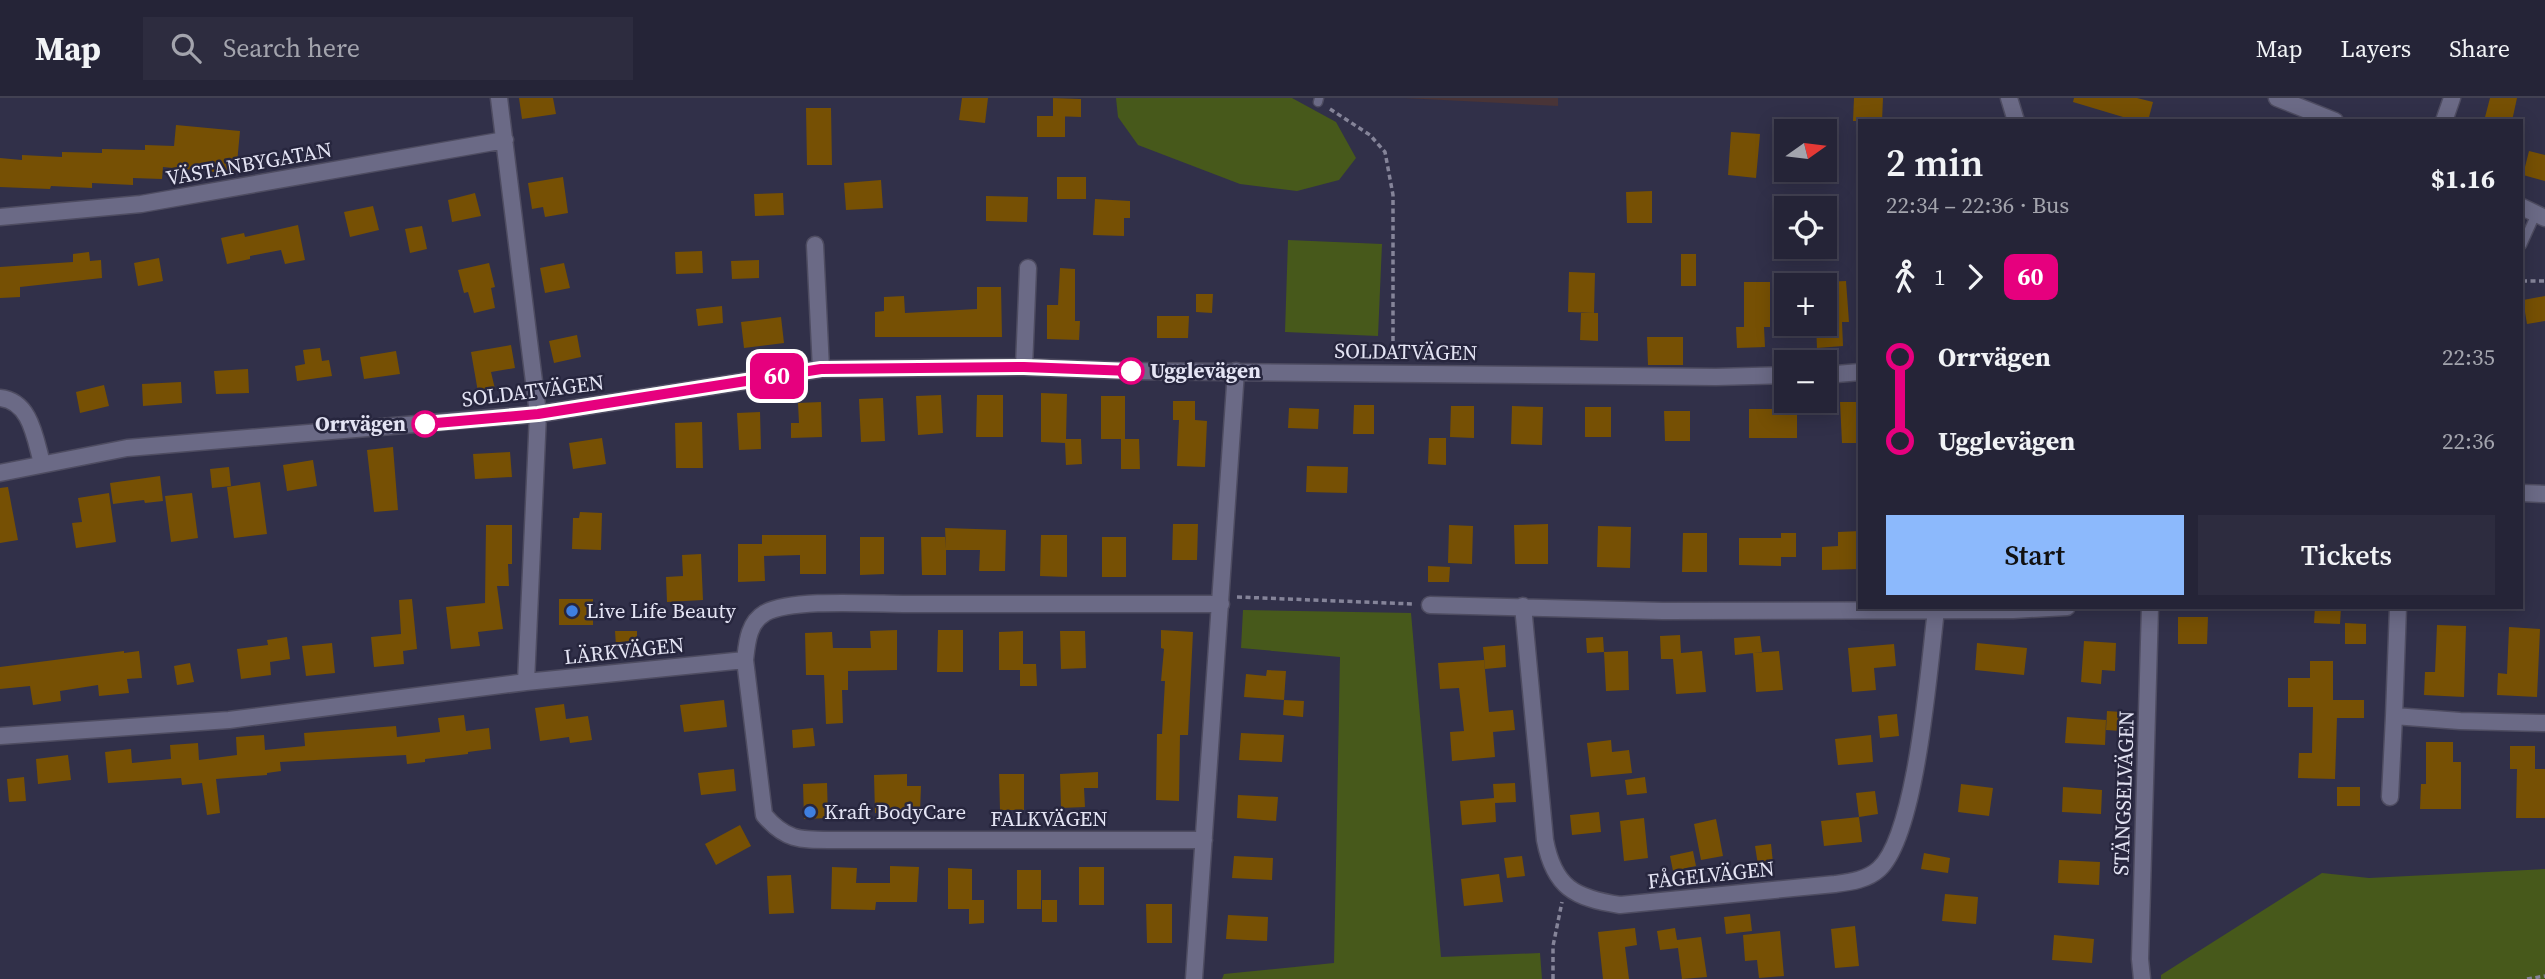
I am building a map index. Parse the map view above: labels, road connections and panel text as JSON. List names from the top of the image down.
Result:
{
  "streets": {
    "street": [
      "VÄSTANBYGATAN",
      "SOLDATVÄGEN",
      "LÄRKVÄGEN",
      "STÄNGSELVÄGEN",
      "FALKVÄGEN",
      "FÅGELVÄGEN"
    ]
  },
  "crossings": [
    ["LÄRKVÄGEN", "FALKVÄGEN"]
  ],
  "places": [
    "Ugglevägen",
    "Orrvägen",
    "Live Life Beauty",
    "Kraft BodyCare"
  ],
  "lines": ["bus line 60"],
  "north": "right",
  "page": {
    "header": "Map",
    "search": "Search here",
    "nav": ["Map", "Layers", "Share"],
    "on_map": "60",
    "map_buttons": ["+", "−"],
    "heading": ["2 min", "22:34 – 22:36 · Bus", "$1.16"],
    "legs": ["1", "60"],
    "list": [
      {
        "name": "Orrvägen",
        "value": "22:35"
      },
      {
        "name": "Ugglevägen",
        "value": "22:36"
      }
    ],
    "buttons": ["Start", "Tickets"]
  }
}
